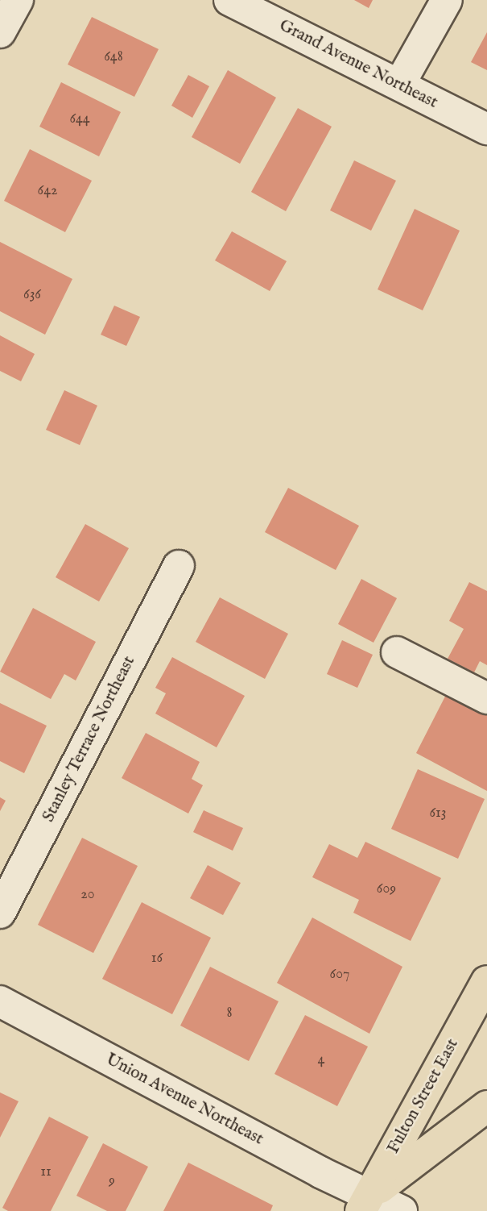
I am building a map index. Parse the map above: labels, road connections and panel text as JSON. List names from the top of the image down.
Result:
{
  "streets": {
    "main road": ["Fulton Street East"],
    "street": ["Grand Avenue Northeast", "Stanley Terrace Northeast", "Union Avenue Northeast"]
  },
  "crossings": [
    ["Fulton Street East", "Union Avenue Northeast"]
  ],
  "house_numbers": [
    "648",
    "644",
    "642",
    "636",
    "613",
    "609",
    "20",
    "16",
    "607",
    "8",
    "4",
    "11",
    "9"
  ]
}
